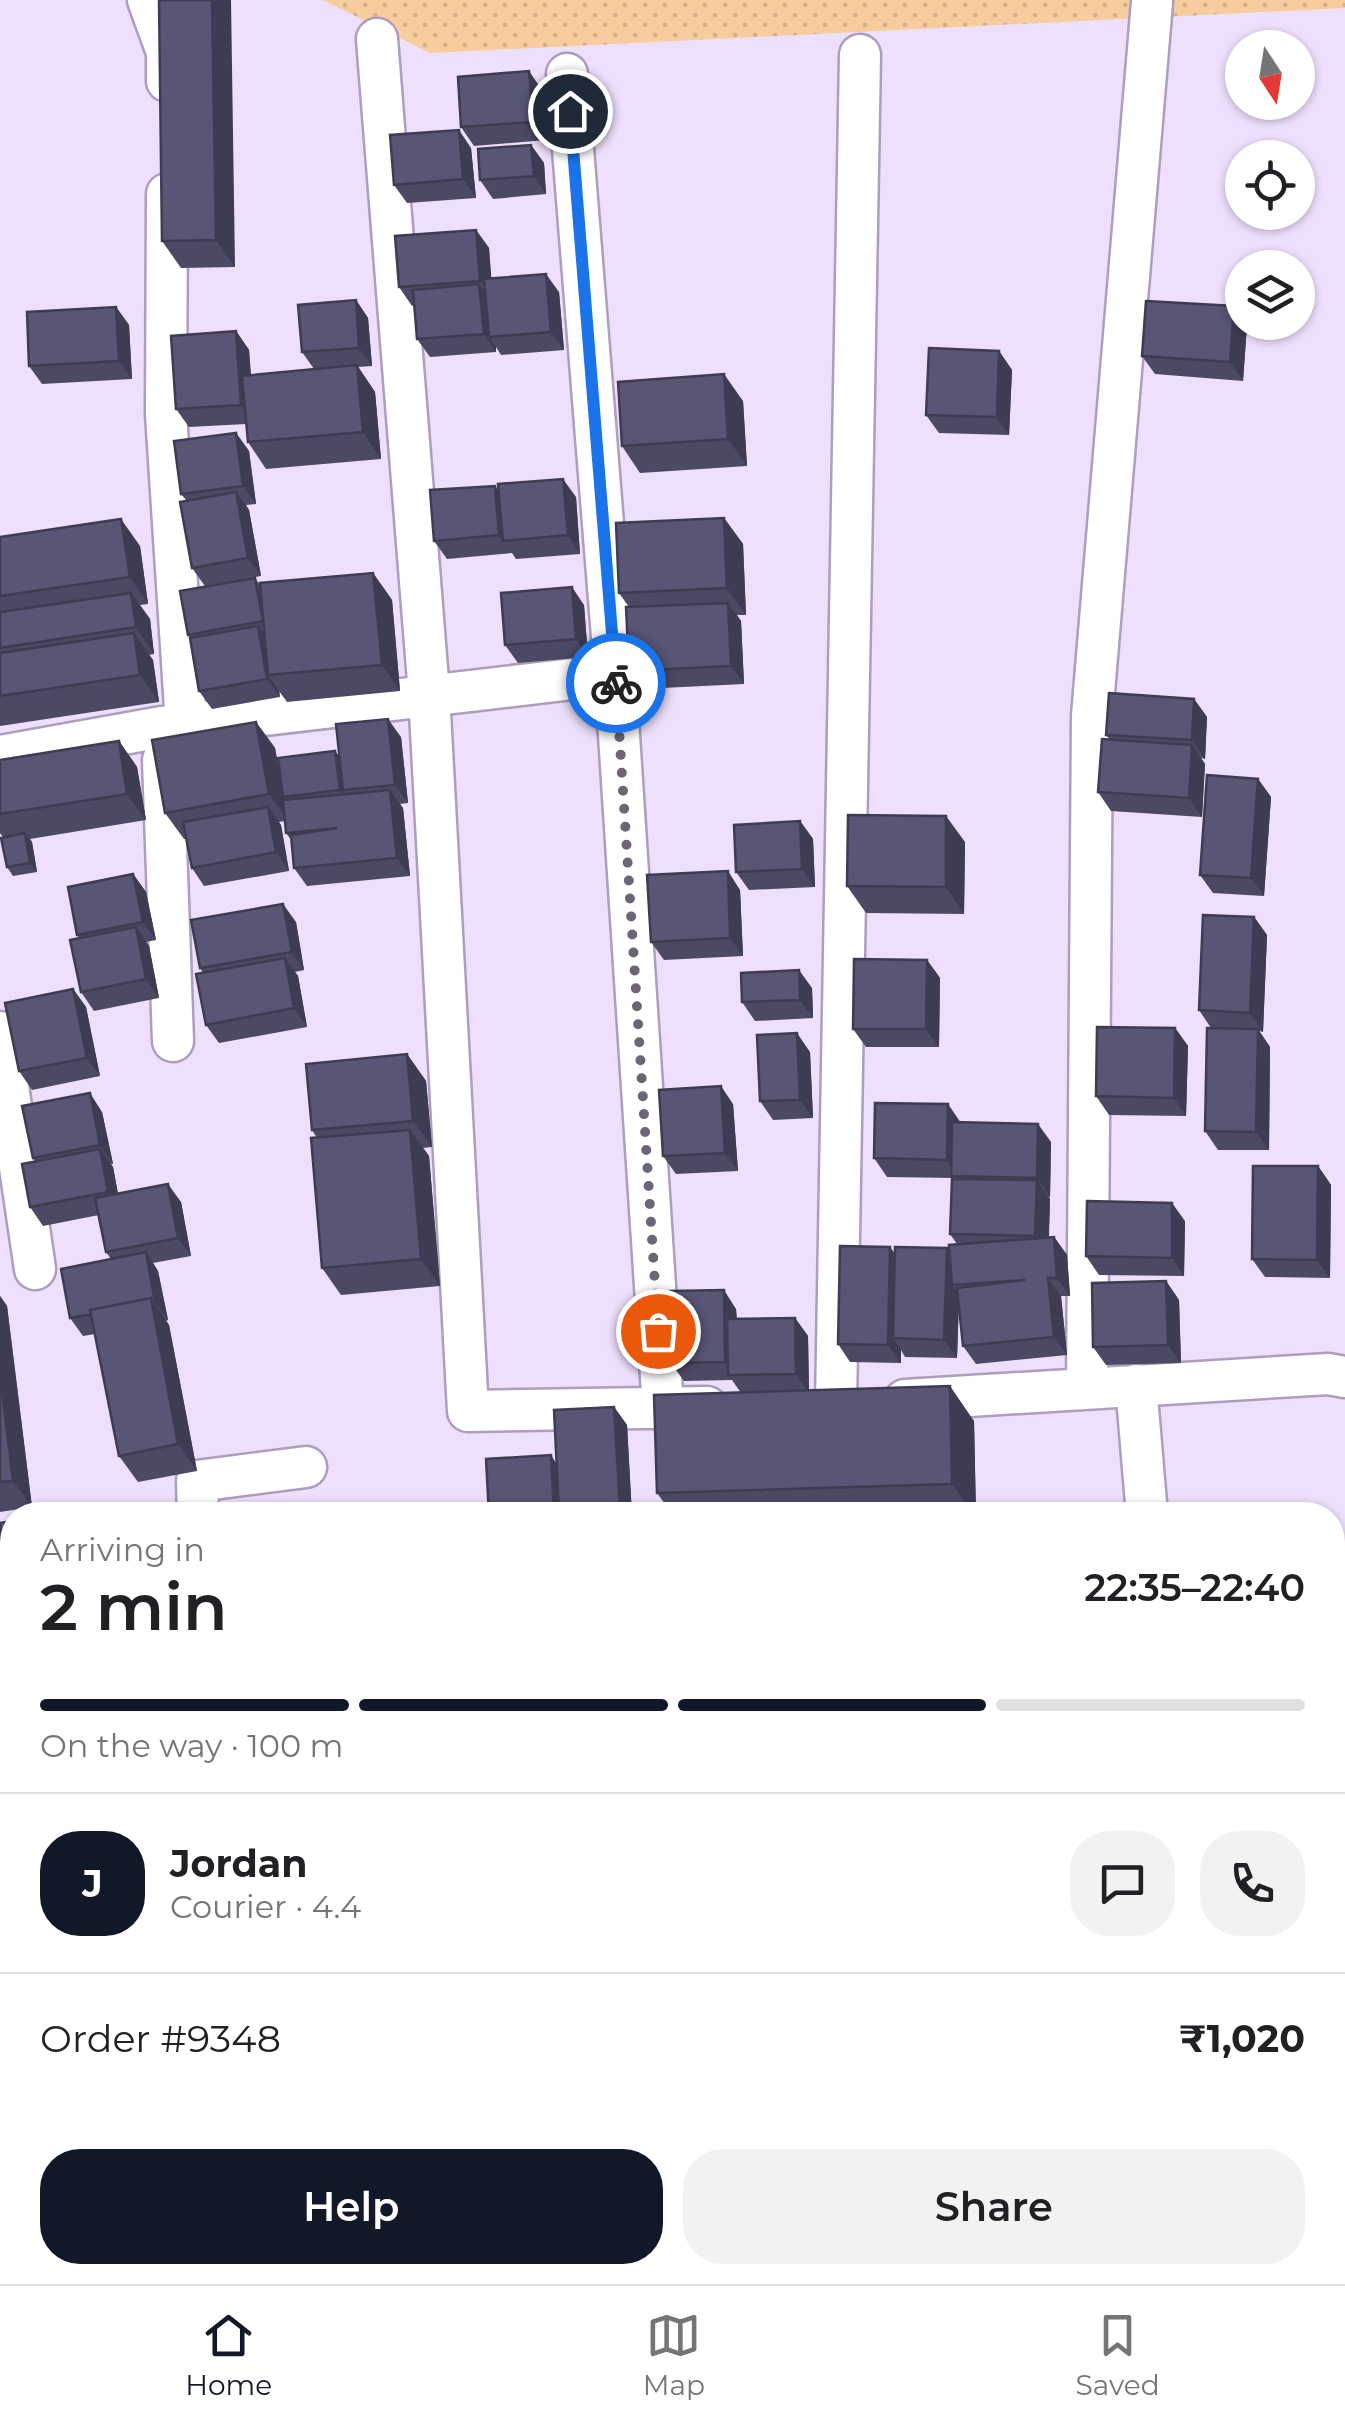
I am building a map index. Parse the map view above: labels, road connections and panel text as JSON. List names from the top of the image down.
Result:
{
  "north": "bottom",
  "page": {
    "heading": ["2 min", "Arriving in", "22:35–22:40"],
    "panel": [
      "Jordan",
      "Courier · 4.4",
      "Order #9348",
      "₹1,020"
    ],
    "bar": "On the way · 100 m",
    "round": "J",
    "buttons": ["Help", "Share"],
    "tabs": ["Home", "Map", "Saved"]
  }
}
